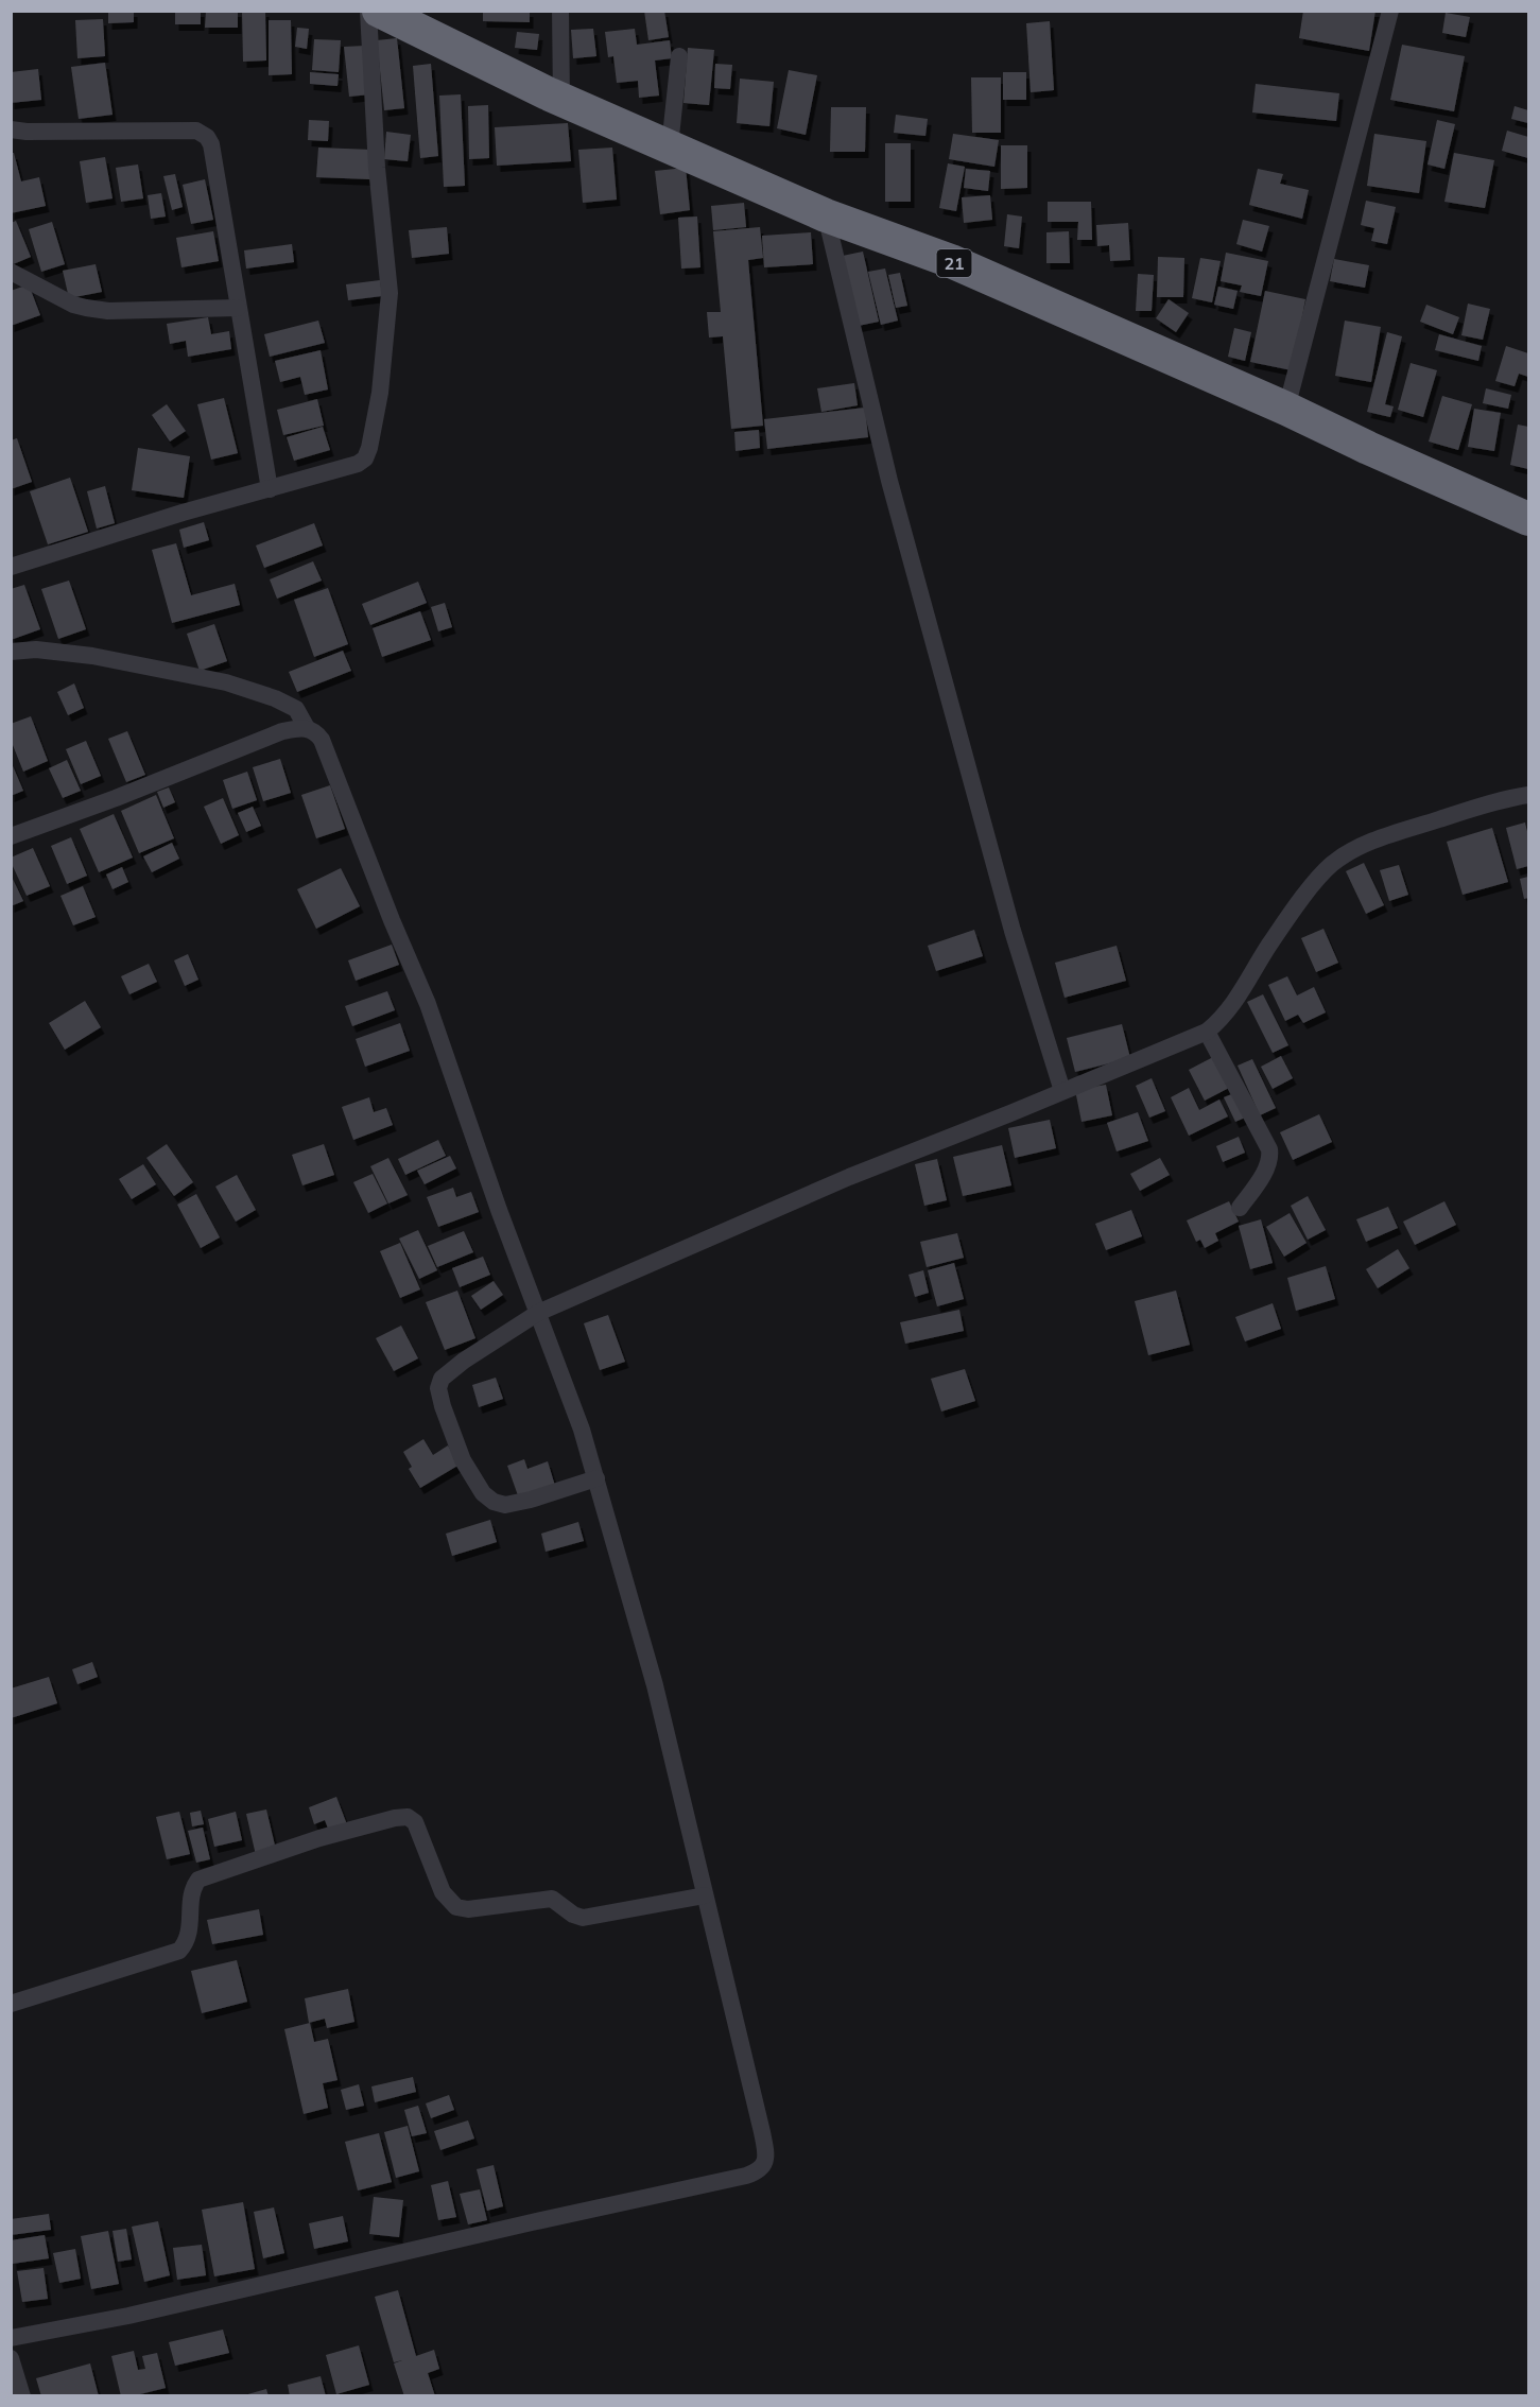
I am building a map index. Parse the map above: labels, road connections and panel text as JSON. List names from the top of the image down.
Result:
{
  "streets": {
    "highway": ["21"]
  }
}
